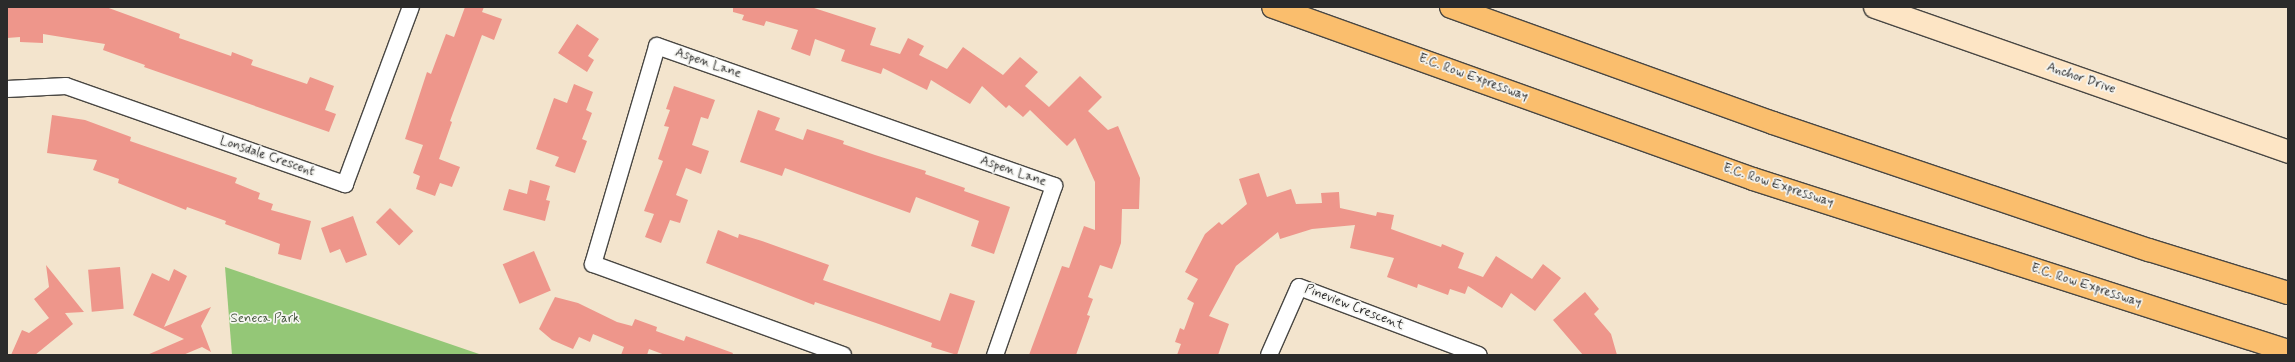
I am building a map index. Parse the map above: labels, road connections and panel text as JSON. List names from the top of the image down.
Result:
{
  "streets": {
    "highway": ["E.C. Row Expressway"],
    "street": [
      "Aspen Lane",
      "Anchor Drive",
      "Lonsdale Crescent",
      "Pineview Crescent"
    ]
  },
  "parks": ["Seneca Park"]
}
